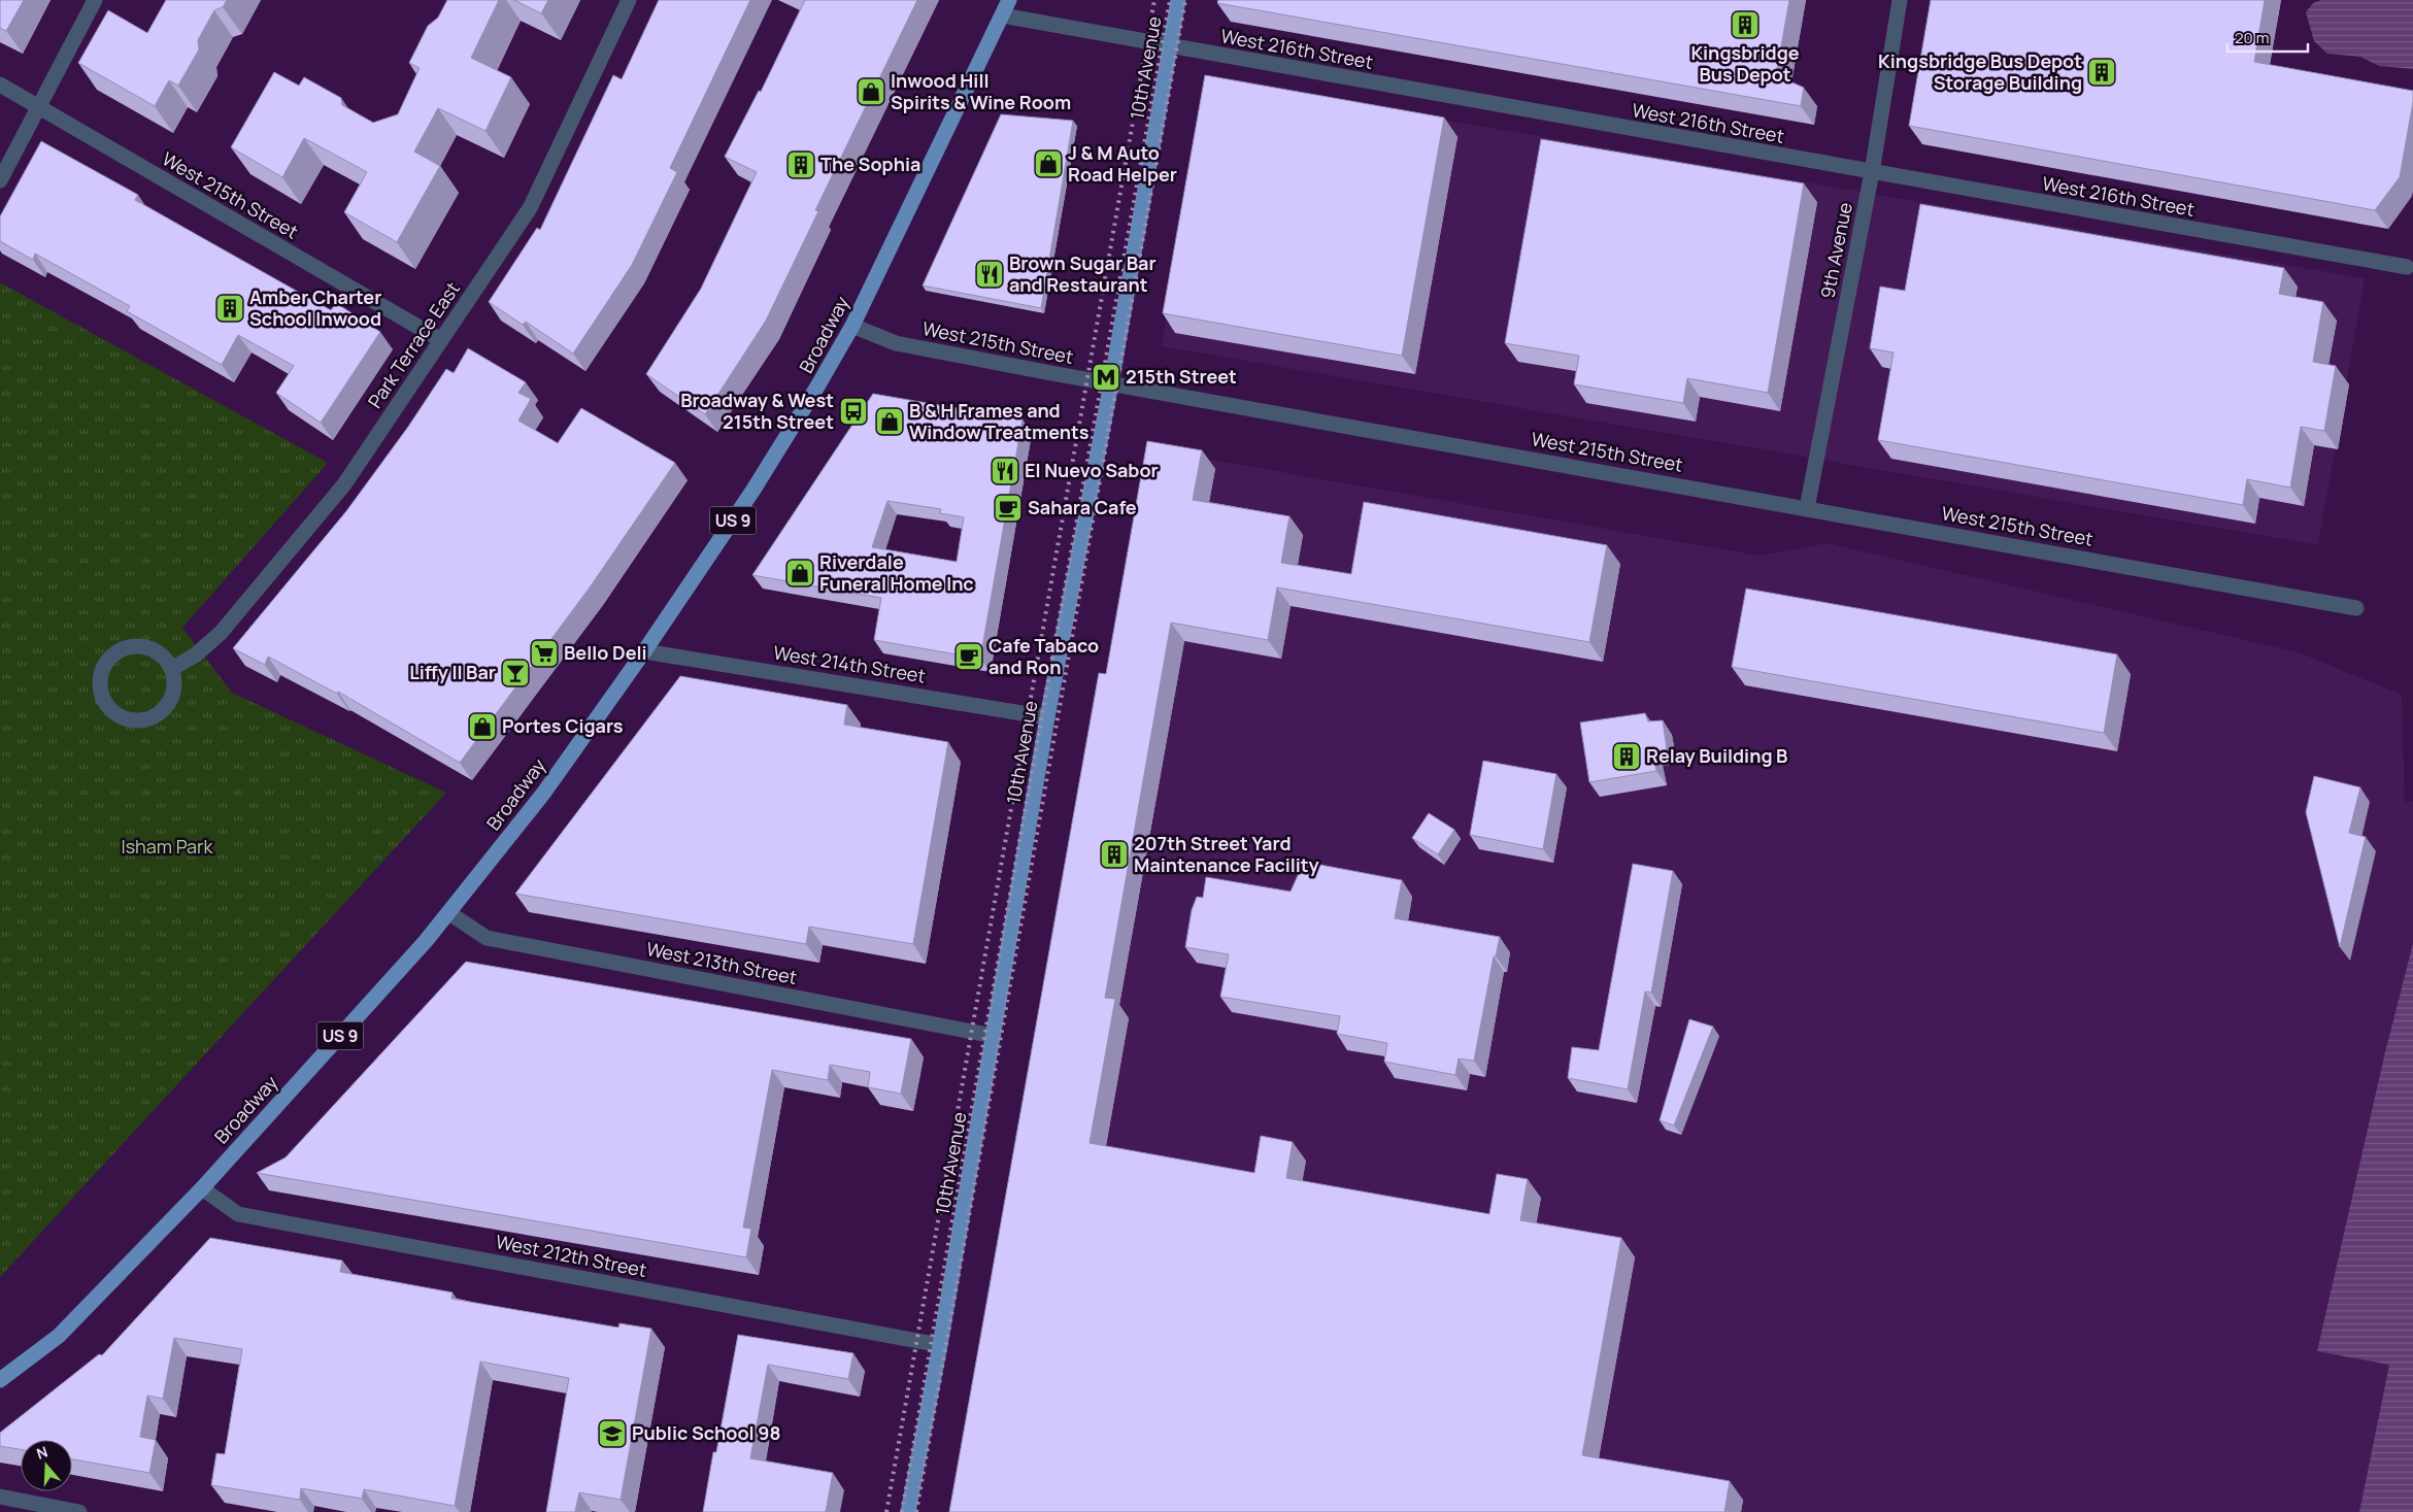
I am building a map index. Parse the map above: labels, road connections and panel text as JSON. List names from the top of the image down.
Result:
{
  "streets": {
    "main road": ["10th Avenue", "Broadway", "US 9"],
    "street": [
      "West 216th Street",
      "West 215th Street",
      "9th Avenue",
      "Park Terrace East",
      "West 214th Street",
      "West 213th Street",
      "West 212th Street"
    ]
  },
  "crossings": [
    ["West 216th Street", "10th Avenue"],
    ["West 216th Street", "9th Avenue"],
    ["West 216th Street", "Broadway"],
    ["10th Avenue", "West 215th Street"],
    ["10th Avenue", "West 214th Street"],
    ["10th Avenue", "West 213th Street"],
    ["10th Avenue", "West 212th Street"],
    ["West 215th Street", "9th Avenue"],
    ["West 215th Street", "Broadway"],
    ["West 215th Street", "Park Terrace East"],
    ["Broadway", "West 214th Street"],
    ["Broadway", "West 213th Street"],
    ["Broadway", "West 212th Street"]
  ],
  "parks": ["Isham Park"],
  "places": {
    "building": [
      "Kingsbridge Bus Depot",
      "Kingsbridge Bus Depot Storage Building",
      "The Sophia",
      "Amber Charter School Inwood",
      "Relay Building B",
      "207th Street Yard Maintenance Facility"
    ],
    "shop": [
      "Inwood Hill Spirits & Wine Room",
      "J & M Auto Road Helper",
      "B & H Frames and Window Treatments",
      "Riverdale Funeral Home Inc",
      "Portes Cigars"
    ],
    "restaurant": ["Brown Sugar Bar and Restaurant", "El Nuevo Sabor"],
    "metro station": ["215th Street"],
    "bus stop": ["Broadway & West 215th Street"],
    "cafe": ["Sahara Cafe", "Cafe Tabaco and Ron"],
    "supermarket": ["Bello Deli"],
    "bar": ["Liffy II Bar"],
    "school or university": ["Public School 98"]
  },
  "scale_bar": "20 m",
  "north": "top"
}
